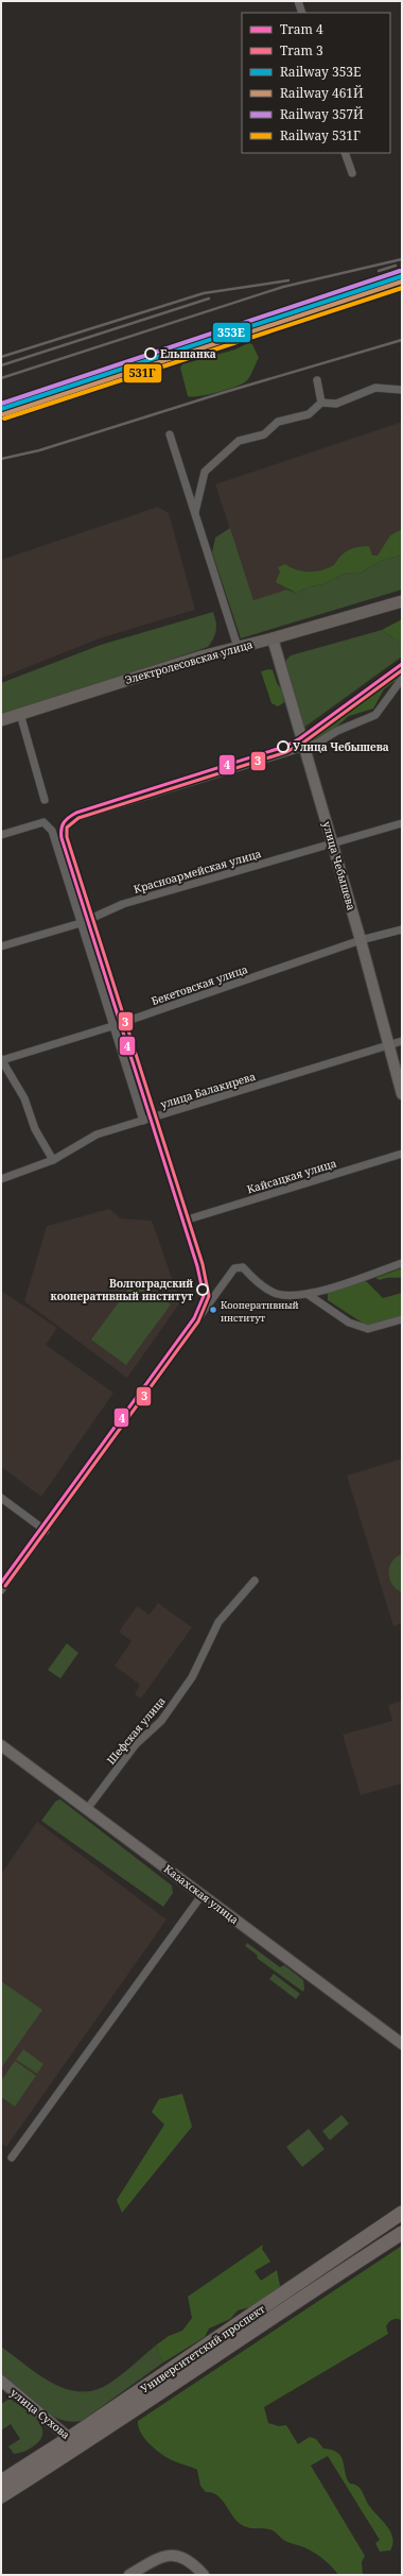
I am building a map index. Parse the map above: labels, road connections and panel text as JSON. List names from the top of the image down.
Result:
{
  "streets": {
    "highway": ["Университетский проспект"],
    "main road": ["Электролесовская улица"],
    "street": [
      "улица Чебышева",
      "Красноармейская улица",
      "Бекетовская улица",
      "улица Балакирева",
      "Кайсацкая улица",
      "Шефская улица",
      "Казахская улица",
      "улица Сухова"
    ]
  },
  "crossings": [
    ["Электролесовская улица", "улица Чебышева"],
    ["улица Чебышева", "Красноармейская улица"],
    ["улица Чебышева", "Бекетовская улица"],
    ["улица Чебышева", "улица Балакирева"],
    ["Шефская улица", "Казахская улица"],
    ["Университетский проспект", "улица Сухова"]
  ],
  "places": [
    "Ельшанка",
    "Улица Чебышева",
    "Волгоградский кооперативный институт",
    "Кооперативный институт"
  ],
  "lines": [
    "rail line 357Й",
    "rail line 353Е",
    "rail line 461Й",
    "rail line 531Г",
    "tram line 4",
    "tram line 3"
  ],
  "legend": [
    "Tram 4",
    "Tram 3",
    "Railway 353Е",
    "Railway 461Й",
    "Railway 357Й",
    "Railway 531Г"
  ]
}
